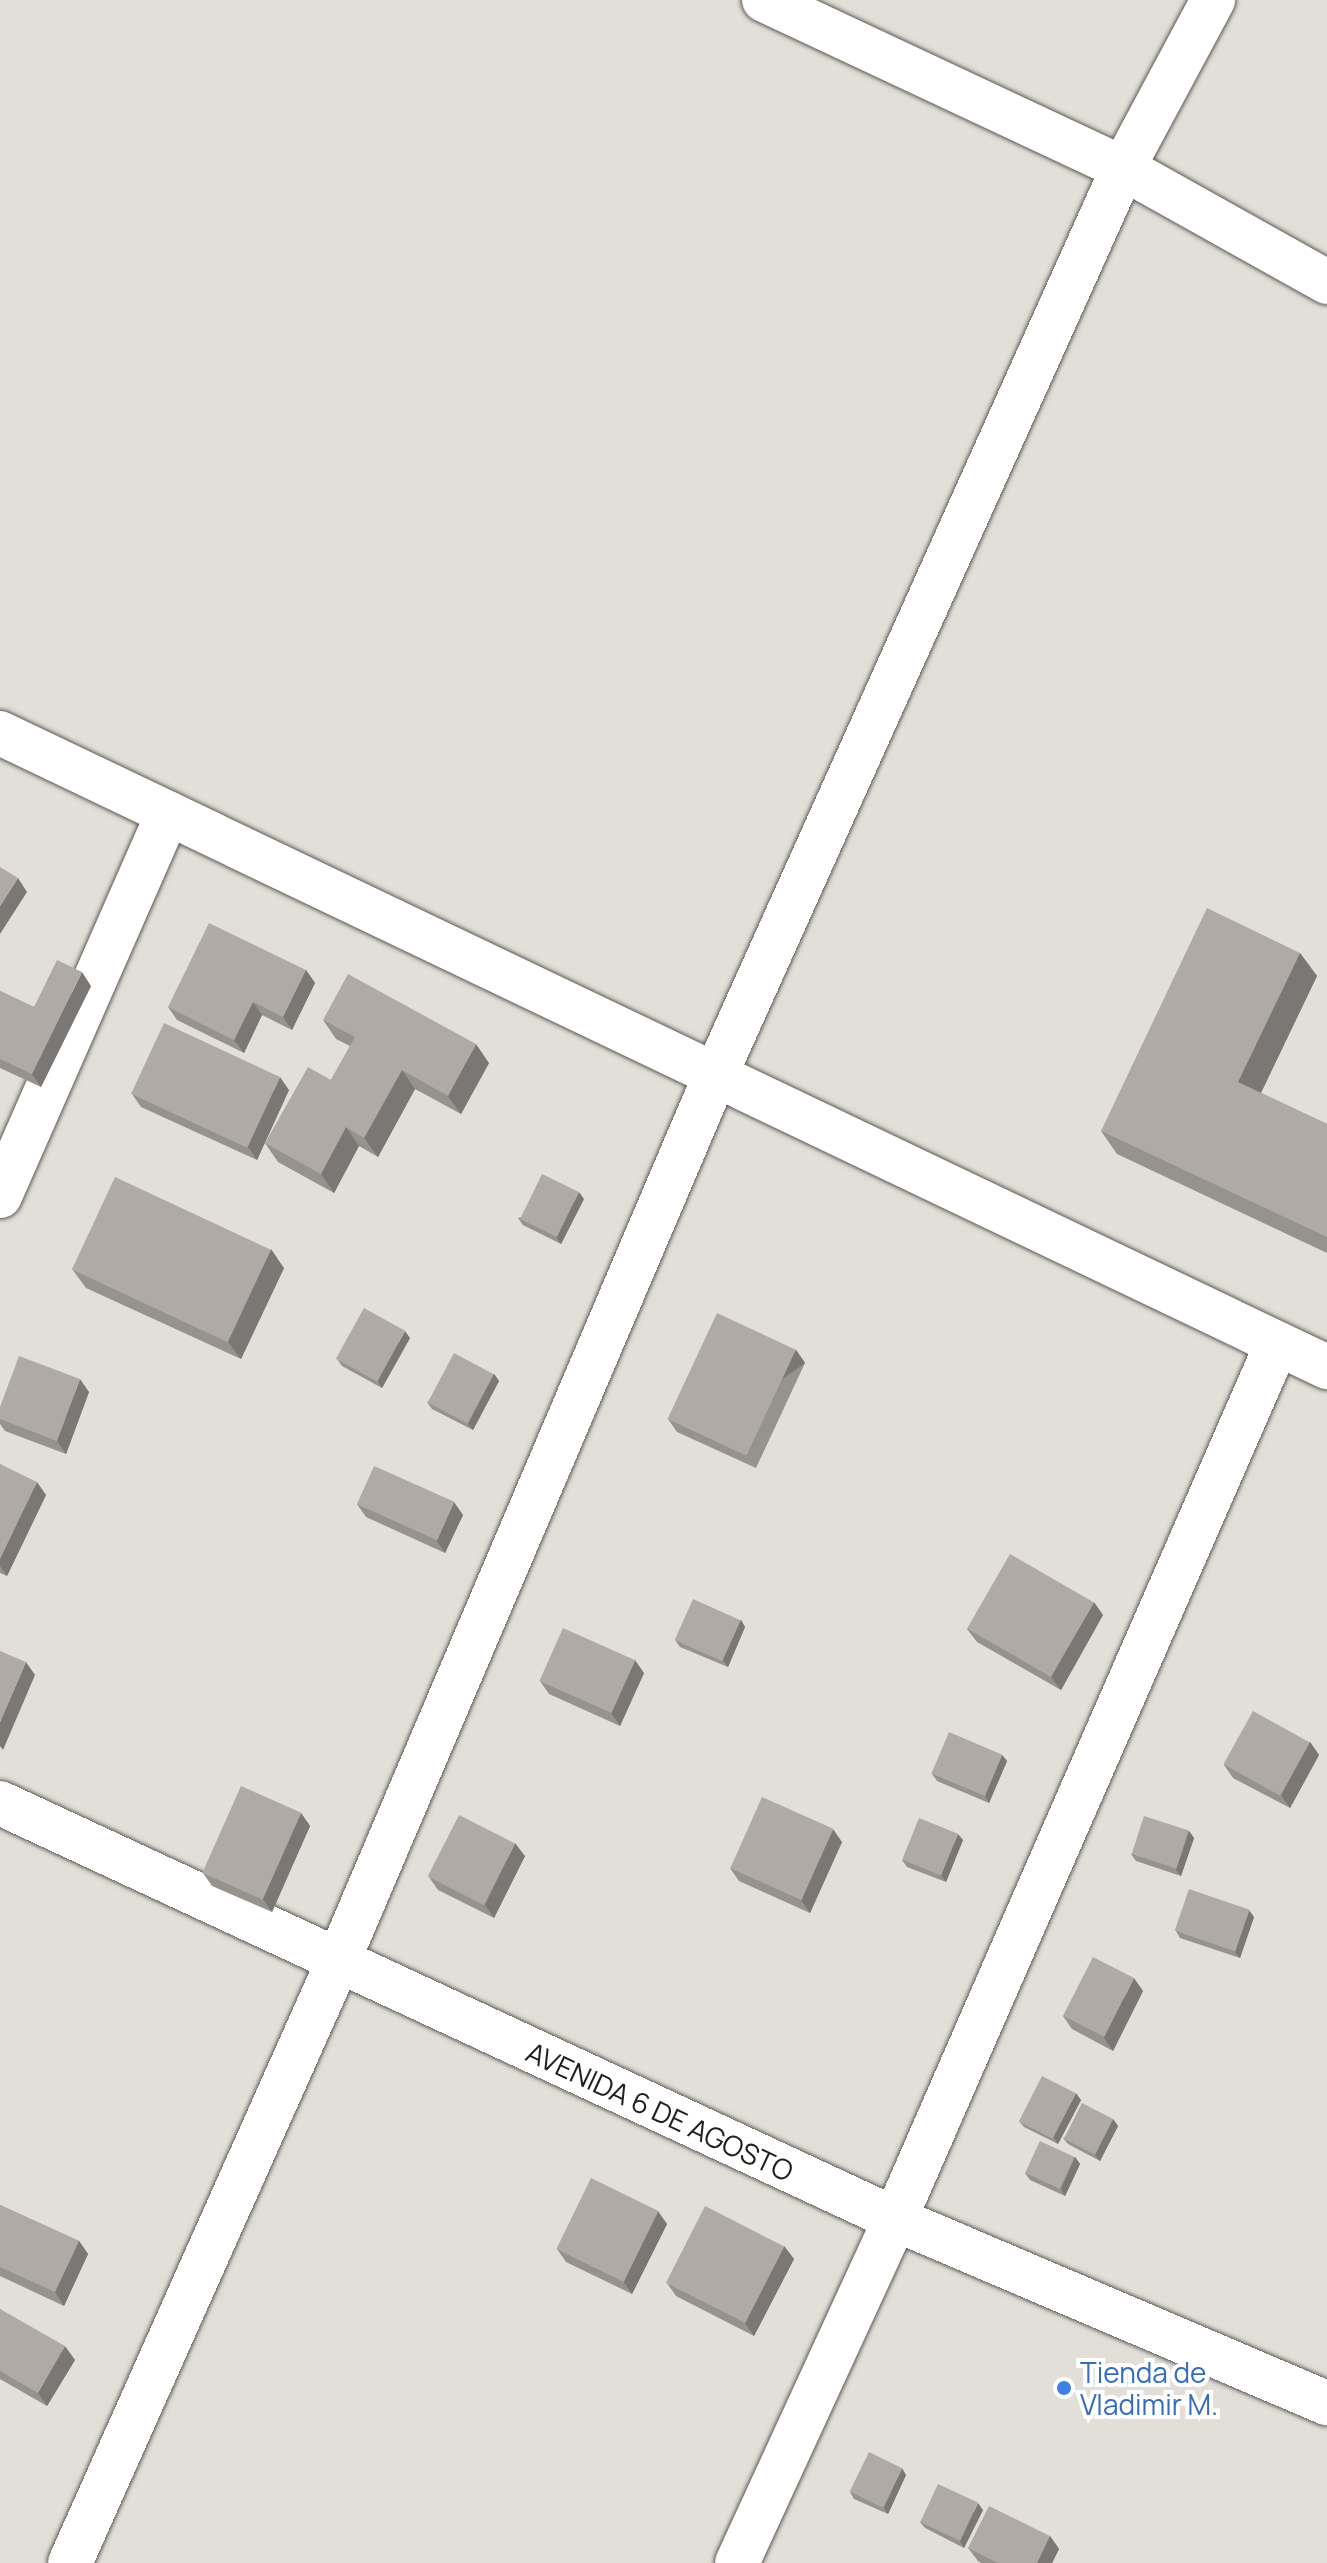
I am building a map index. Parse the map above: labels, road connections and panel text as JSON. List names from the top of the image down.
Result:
{
  "streets": {
    "street": ["AVENIDA 6 DE AGOSTO"]
  },
  "places": ["Tienda de Vladimir M."]
}
